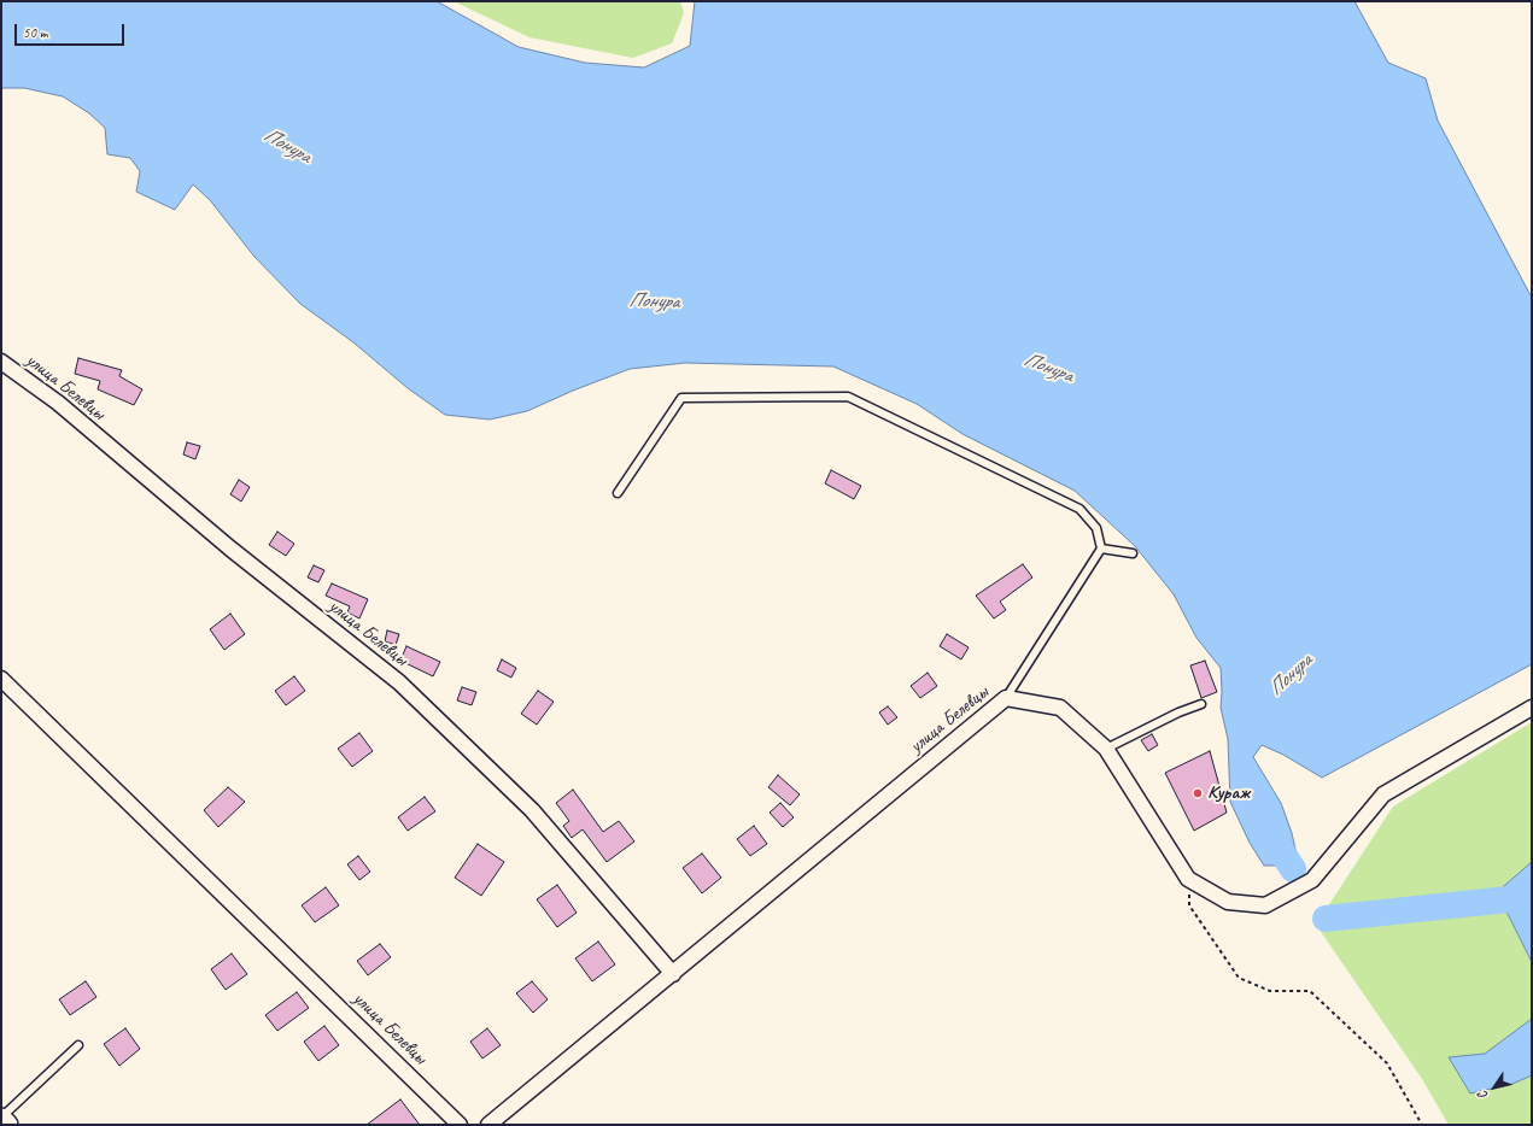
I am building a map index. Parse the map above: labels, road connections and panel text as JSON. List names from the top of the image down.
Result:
{
  "streets": {
    "street": ["улица Белевцы"]
  },
  "water": ["Понура"],
  "places": ["Кураж"],
  "scale_bar": "50 m",
  "north": "bottom left"
}
